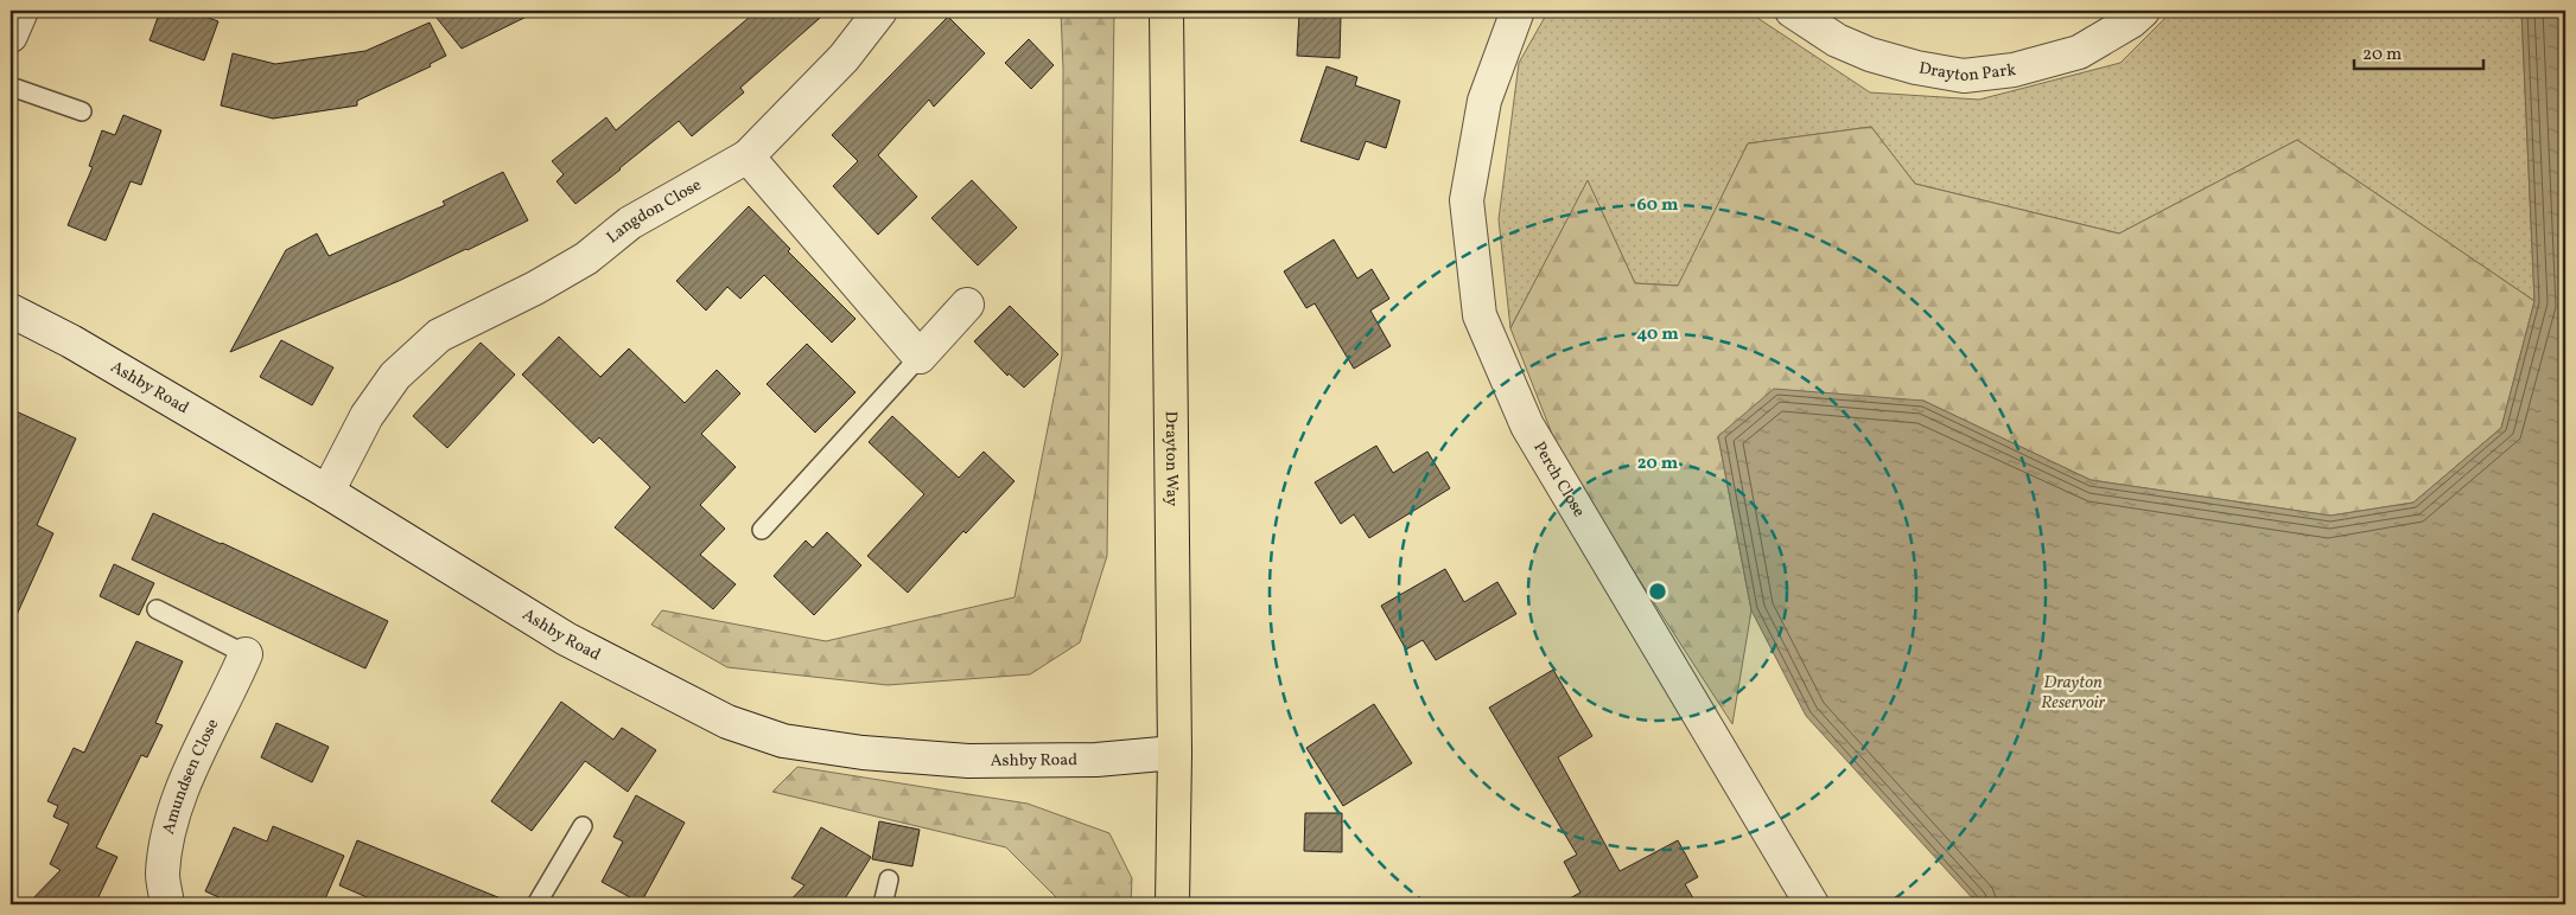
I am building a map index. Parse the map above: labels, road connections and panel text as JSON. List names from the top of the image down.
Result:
{
  "streets": {
    "main road": ["Drayton Way"],
    "street": [
      "Drayton Park",
      "Langdon Close",
      "Ashby Road",
      "Perch Close",
      "Amundsen Close"
    ]
  },
  "crossings": [
    ["Langdon Close", "Ashby Road"],
    ["Ashby Road", "Drayton Way"]
  ],
  "water": ["Drayton Reservoir"],
  "scale_bar": "20 m",
  "rings": ["60 m", "40 m", "20 m"]
}
